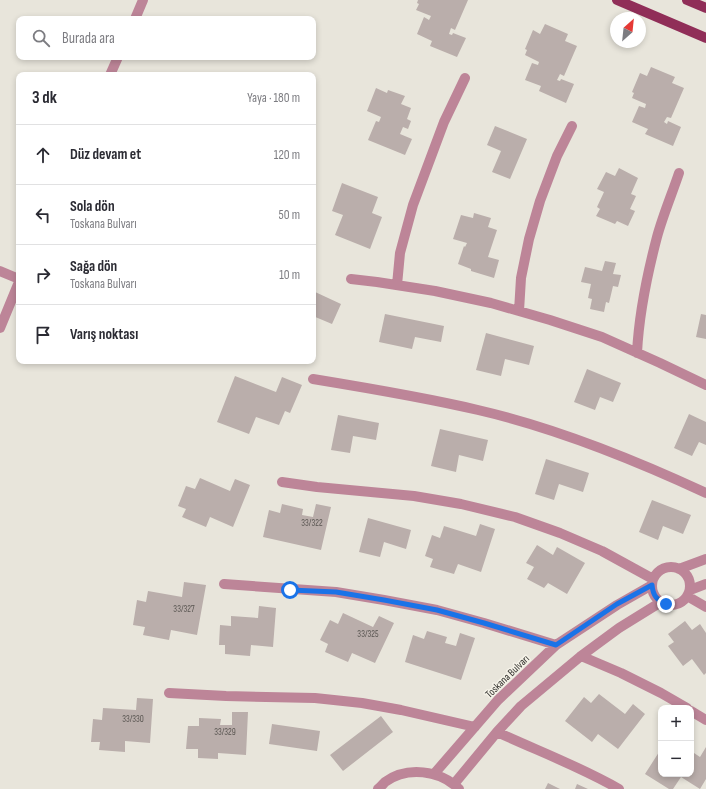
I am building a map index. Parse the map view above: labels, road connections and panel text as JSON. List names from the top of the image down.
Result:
{
  "streets": {
    "street": ["Toskana Bulvarı"]
  },
  "house_numbers": [
    "33/322",
    "33/327",
    "33/325",
    "33/330",
    "33/329"
  ],
  "north": "top right",
  "page": {
    "search": "Burada ara",
    "heading": ["3 dk", "Yaya · 180 m"],
    "list": [
      ["Düz devam et", "120 m"],
      ["Sola dön", "Toskana Bulvarı", "50 m"],
      ["Sağa dön", "Toskana Bulvarı", "10 m"],
      "Varış noktası"
    ],
    "map_buttons": ["+", "−"]
  }
}
